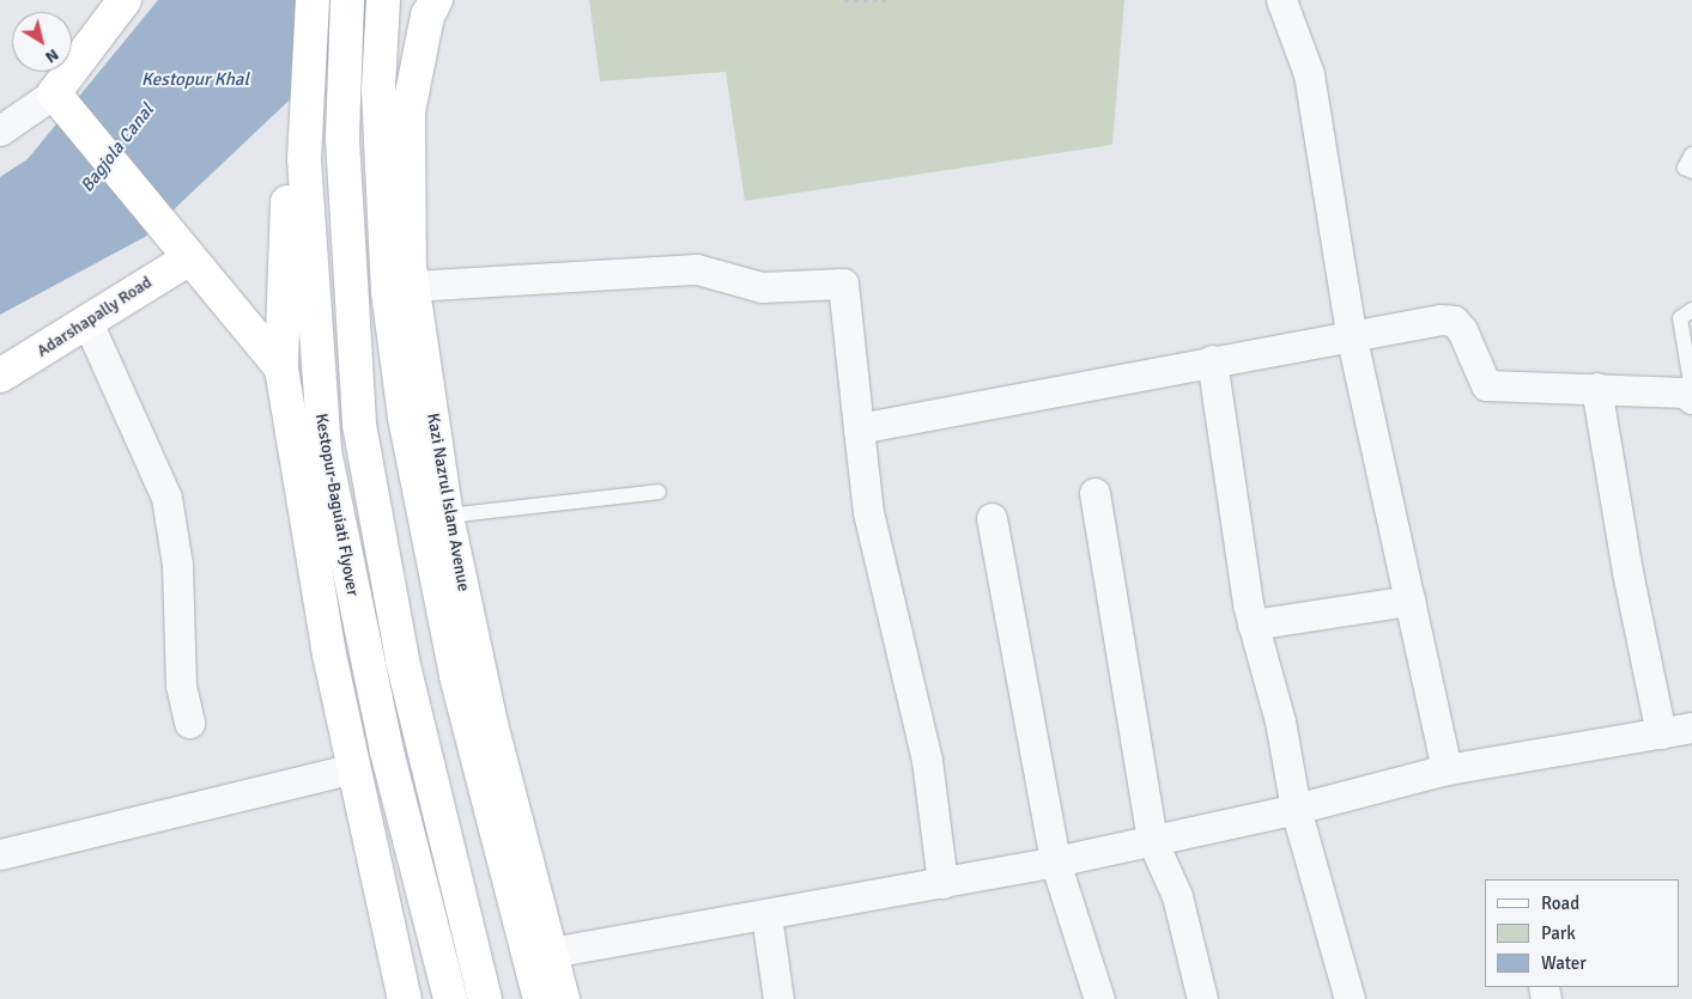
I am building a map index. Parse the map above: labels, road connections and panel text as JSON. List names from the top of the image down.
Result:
{
  "streets": {
    "main road": ["Adarshapally Road", "Kazi Nazrul Islam Avenue", "Kestopur-Baguiati Flyover"]
  },
  "water": ["Kestopur Khal", "Bagjola Canal"],
  "legend": ["Road", "Park", "Water"],
  "north": "bottom right"
}
